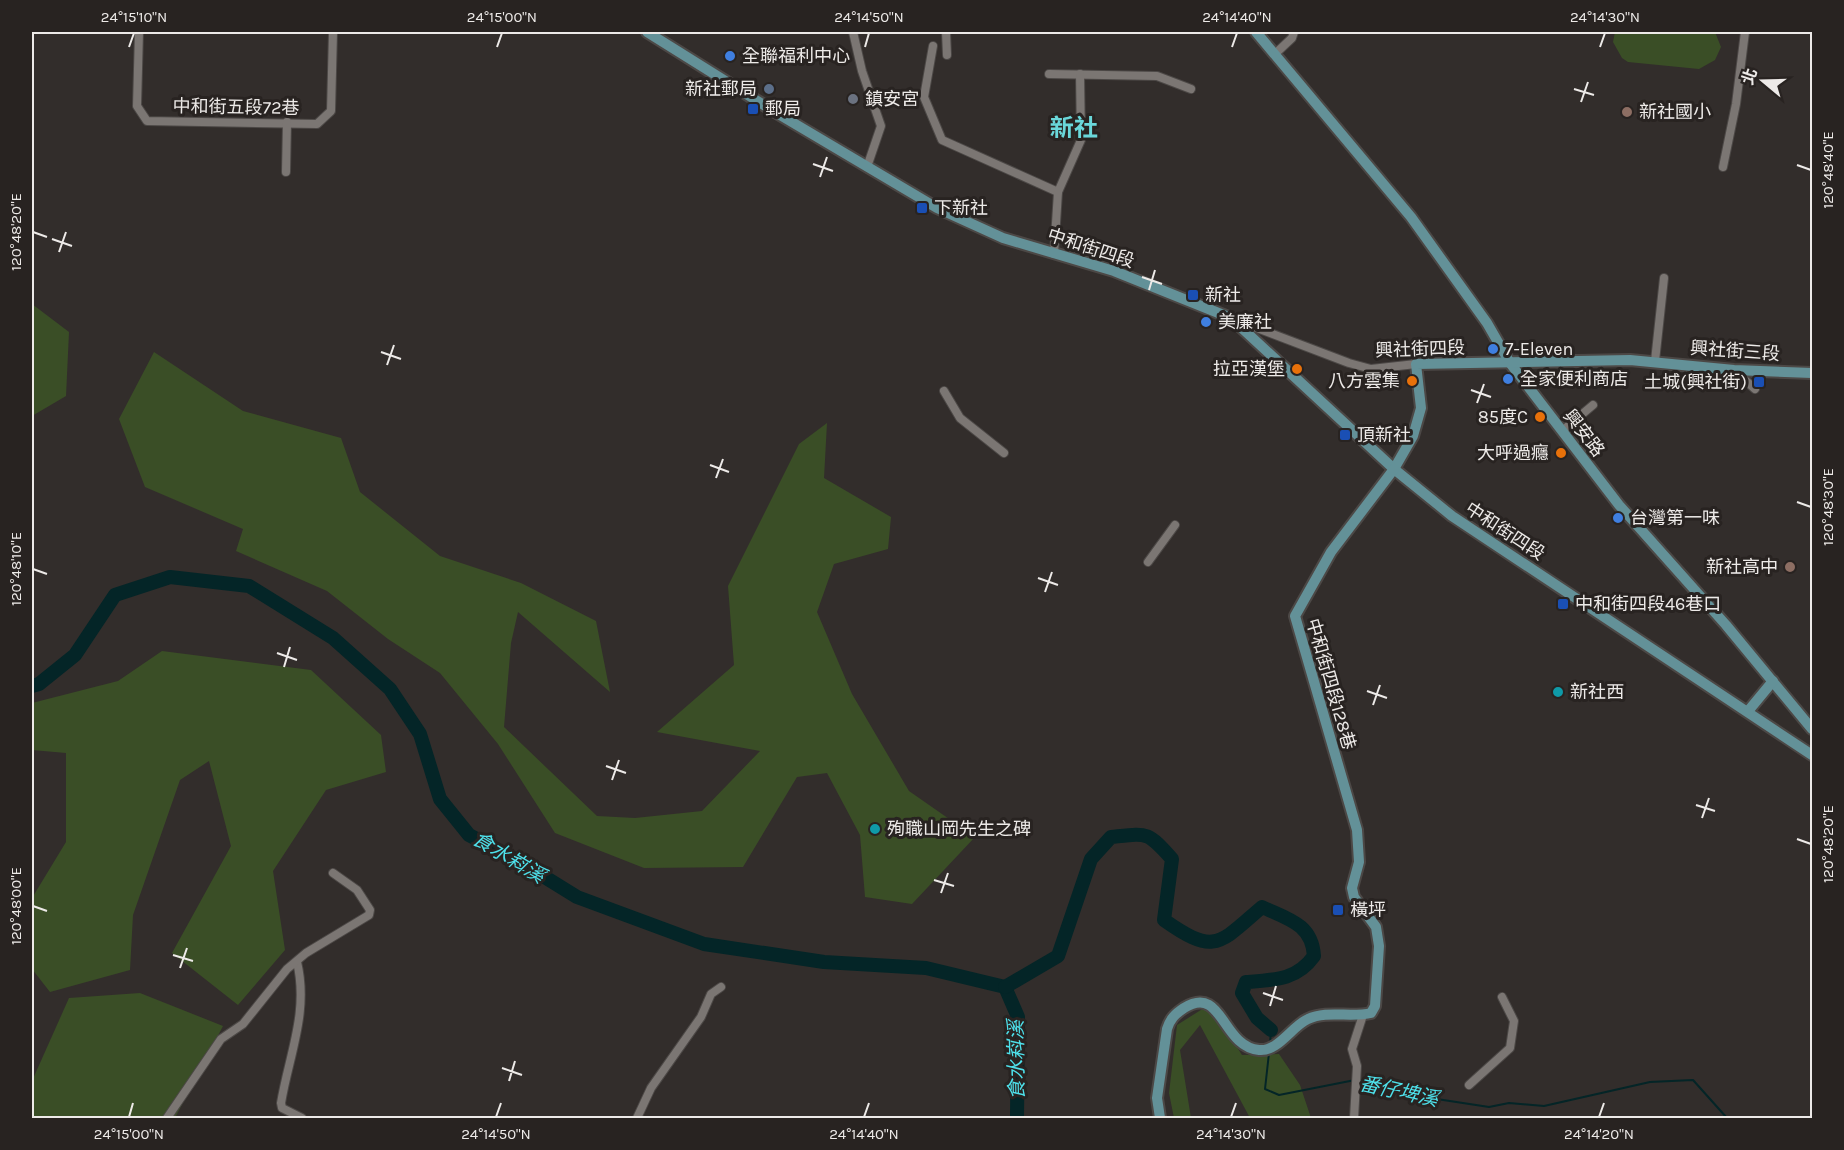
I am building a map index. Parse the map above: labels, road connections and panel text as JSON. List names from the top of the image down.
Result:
{
  "streets": {
    "street": [
      "中和街五段72巷",
      "中和街四段",
      "興社街四段",
      "興社街三段",
      "興安路",
      "中和街四段128巷"
    ]
  },
  "crossings": [
    ["中和街四段", "興社街四段"],
    ["中和街四段", "中和街四段128巷"],
    ["興社街四段", "興社街三段"],
    ["興社街四段", "興安路"],
    ["興社街四段", "中和街四段128巷"]
  ],
  "districts": ["新社"],
  "water": ["食水嵙溪", "番仔埤溪"],
  "places": {
    "other": [
      "全聯福利中心",
      "新社郵局",
      "鎮安宮",
      "新社國小",
      "美廉社",
      "7-Eleven",
      "拉亞漢堡",
      "全家便利商店",
      "八方雲集",
      "85度C",
      "大呼過癮",
      "台灣第一味",
      "新社高中",
      "新社西",
      "殉職山岡先生之碑"
    ],
    "transit": [
      "郵局",
      "下新社",
      "新社",
      "土城(興社街)",
      "頂新社",
      "中和街四段46巷口",
      "橫坪"
    ]
  },
  "north": "left",
  "coordinates": [
    "24°15'10\"N",
    "24°15'00\"N",
    "24°14'50\"N",
    "24°14'40\"N",
    "24°14'30\"N",
    "120°48'40\"E",
    "120°48'20\"E",
    "120°48'30\"E",
    "120°48'10\"E",
    "120°48'00\"E",
    "24°14'20\"N"
  ]
}
